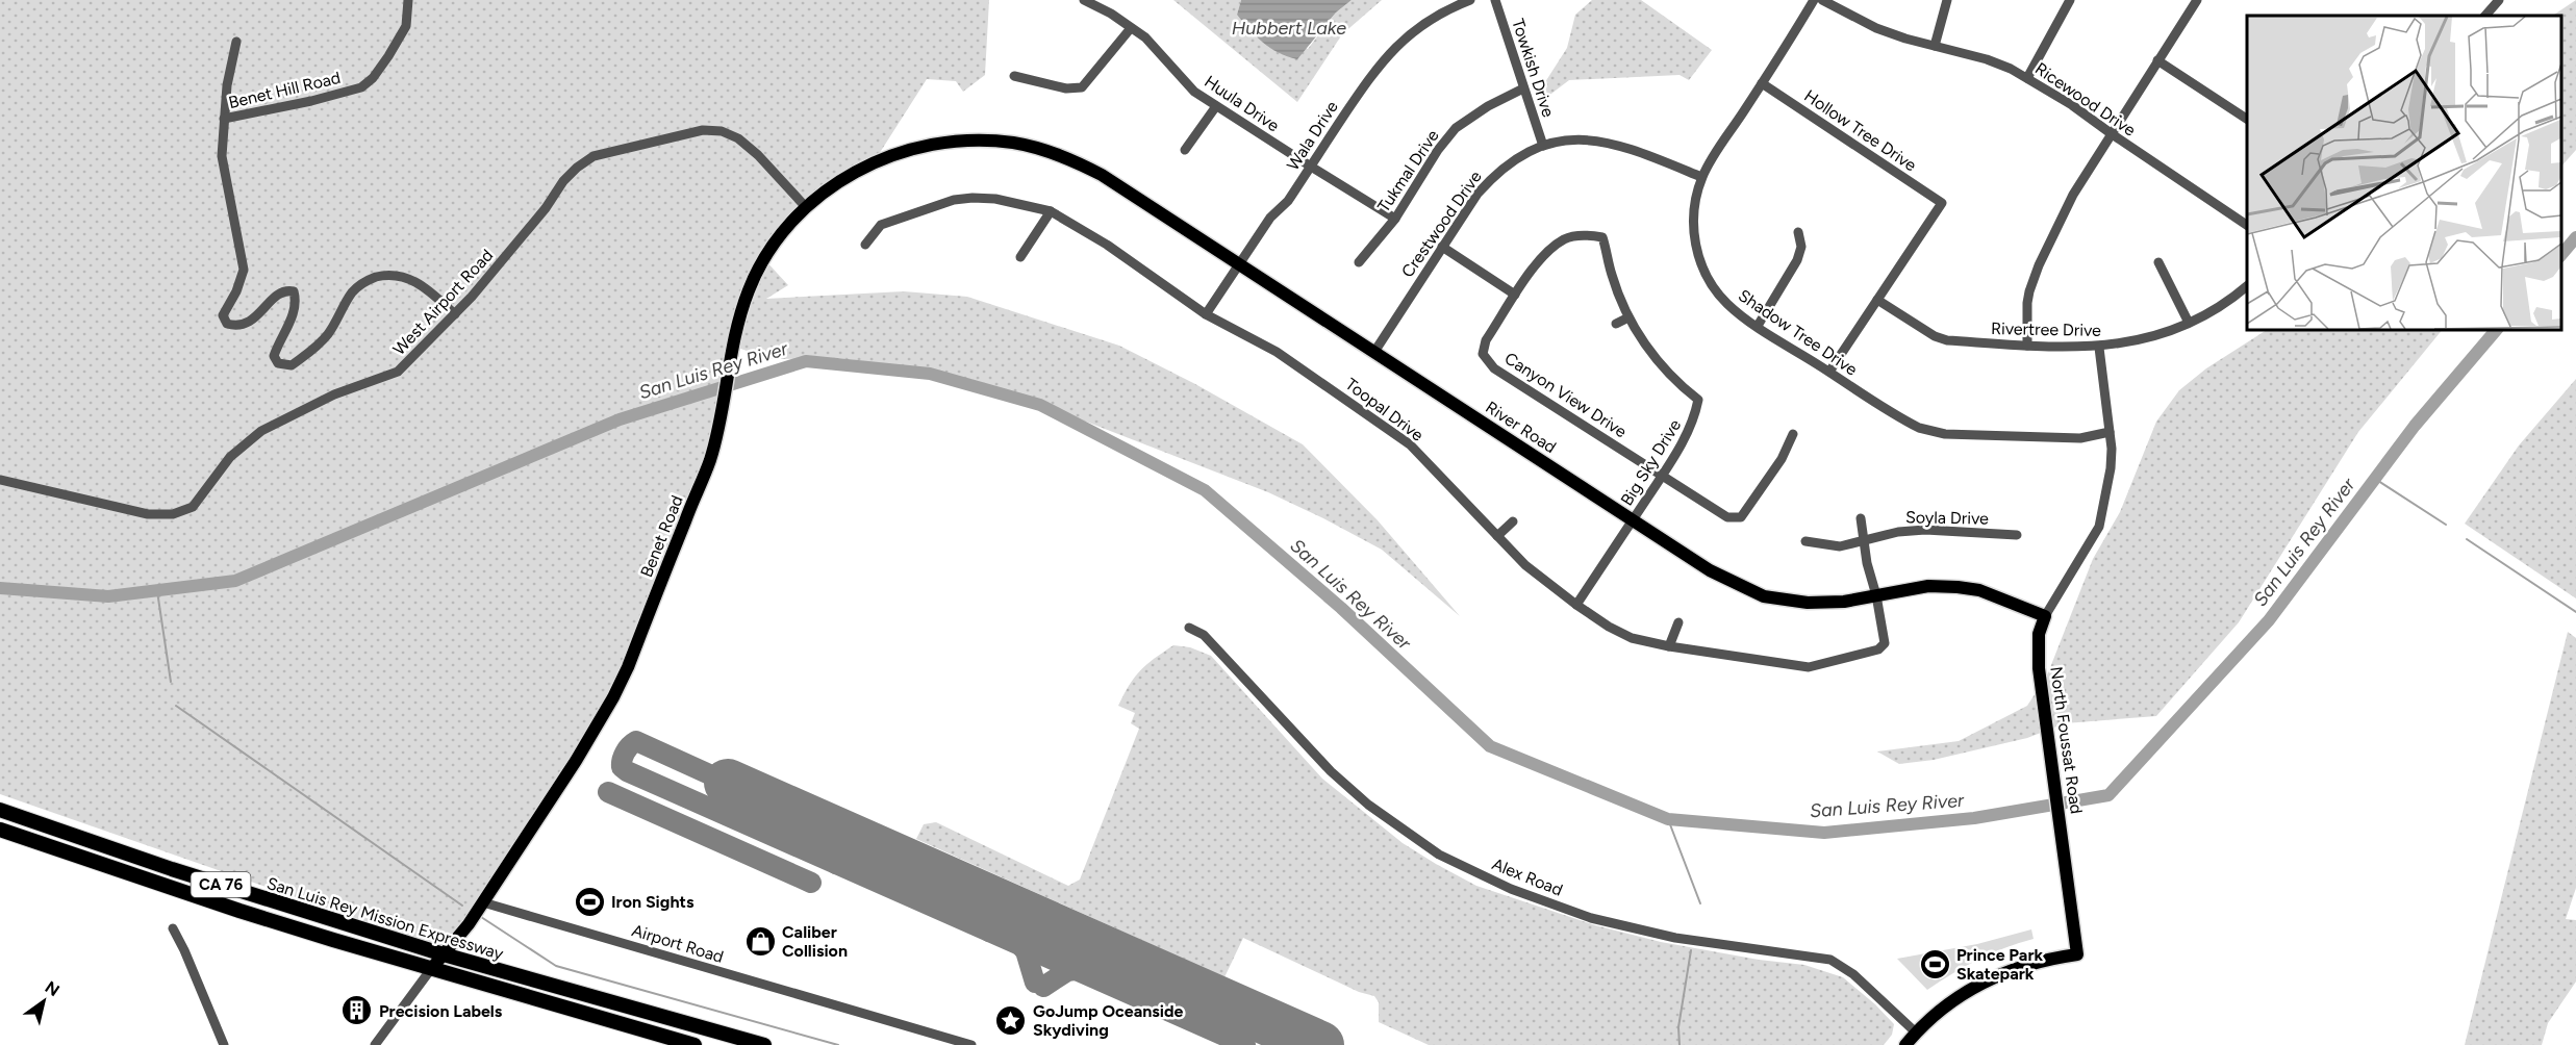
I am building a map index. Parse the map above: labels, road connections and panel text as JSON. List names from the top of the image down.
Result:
{
  "streets": {
    "highway": ["CA 76", "San Luis Rey Mission Expressway"],
    "main road": ["River Road", "Benet Road", "North Foussat Road"],
    "street": [
      "Towkish Drive",
      "Benet Hill Road",
      "Ricewood Drive",
      "Huula Drive",
      "Hollow Tree Drive",
      "Wala Drive",
      "Tukmal Drive",
      "Crestwood Drive",
      "West Airport Road",
      "Rivertree Drive",
      "Shadow Tree Drive",
      "Canyon View Drive",
      "Toopal Drive",
      "Big Sky Drive",
      "Soyla Drive",
      "Alex Road",
      "Airport Road"
    ]
  },
  "crossings": [
    ["Towkish Drive", "Tukmal Drive"],
    ["Towkish Drive", "Crestwood Drive"],
    ["Benet Hill Road", "West Airport Road"],
    ["Huula Drive", "Wala Drive"],
    ["Huula Drive", "Tukmal Drive"],
    ["Hollow Tree Drive", "Rivertree Drive"],
    ["Hollow Tree Drive", "Shadow Tree Drive"],
    ["Wala Drive", "Toopal Drive"],
    ["Wala Drive", "River Road"],
    ["Crestwood Drive", "Shadow Tree Drive"],
    ["Crestwood Drive", "River Road"],
    ["West Airport Road", "Benet Road"],
    ["Rivertree Drive", "North Foussat Road"],
    ["Shadow Tree Drive", "North Foussat Road"],
    ["Canyon View Drive", "Big Sky Drive"],
    ["Toopal Drive", "River Road"],
    ["Toopal Drive", "Big Sky Drive"],
    ["River Road", "Big Sky Drive"],
    ["River Road", "Benet Road"],
    ["River Road", "North Foussat Road"],
    ["Benet Road", "San Luis Rey Mission Expressway"],
    ["Benet Road", "Airport Road"],
    ["North Foussat Road", "Alex Road"]
  ],
  "water": ["Hubbert Lake", "San Luis Rey River"],
  "places": {
    "sports": ["Iron Sights", "Prince Park Skatepark"],
    "shop": ["Caliber Collision"],
    "building": ["Precision Labels"],
    "place": ["GoJump Oceanside Skydiving"]
  },
  "north": "top right"
}
